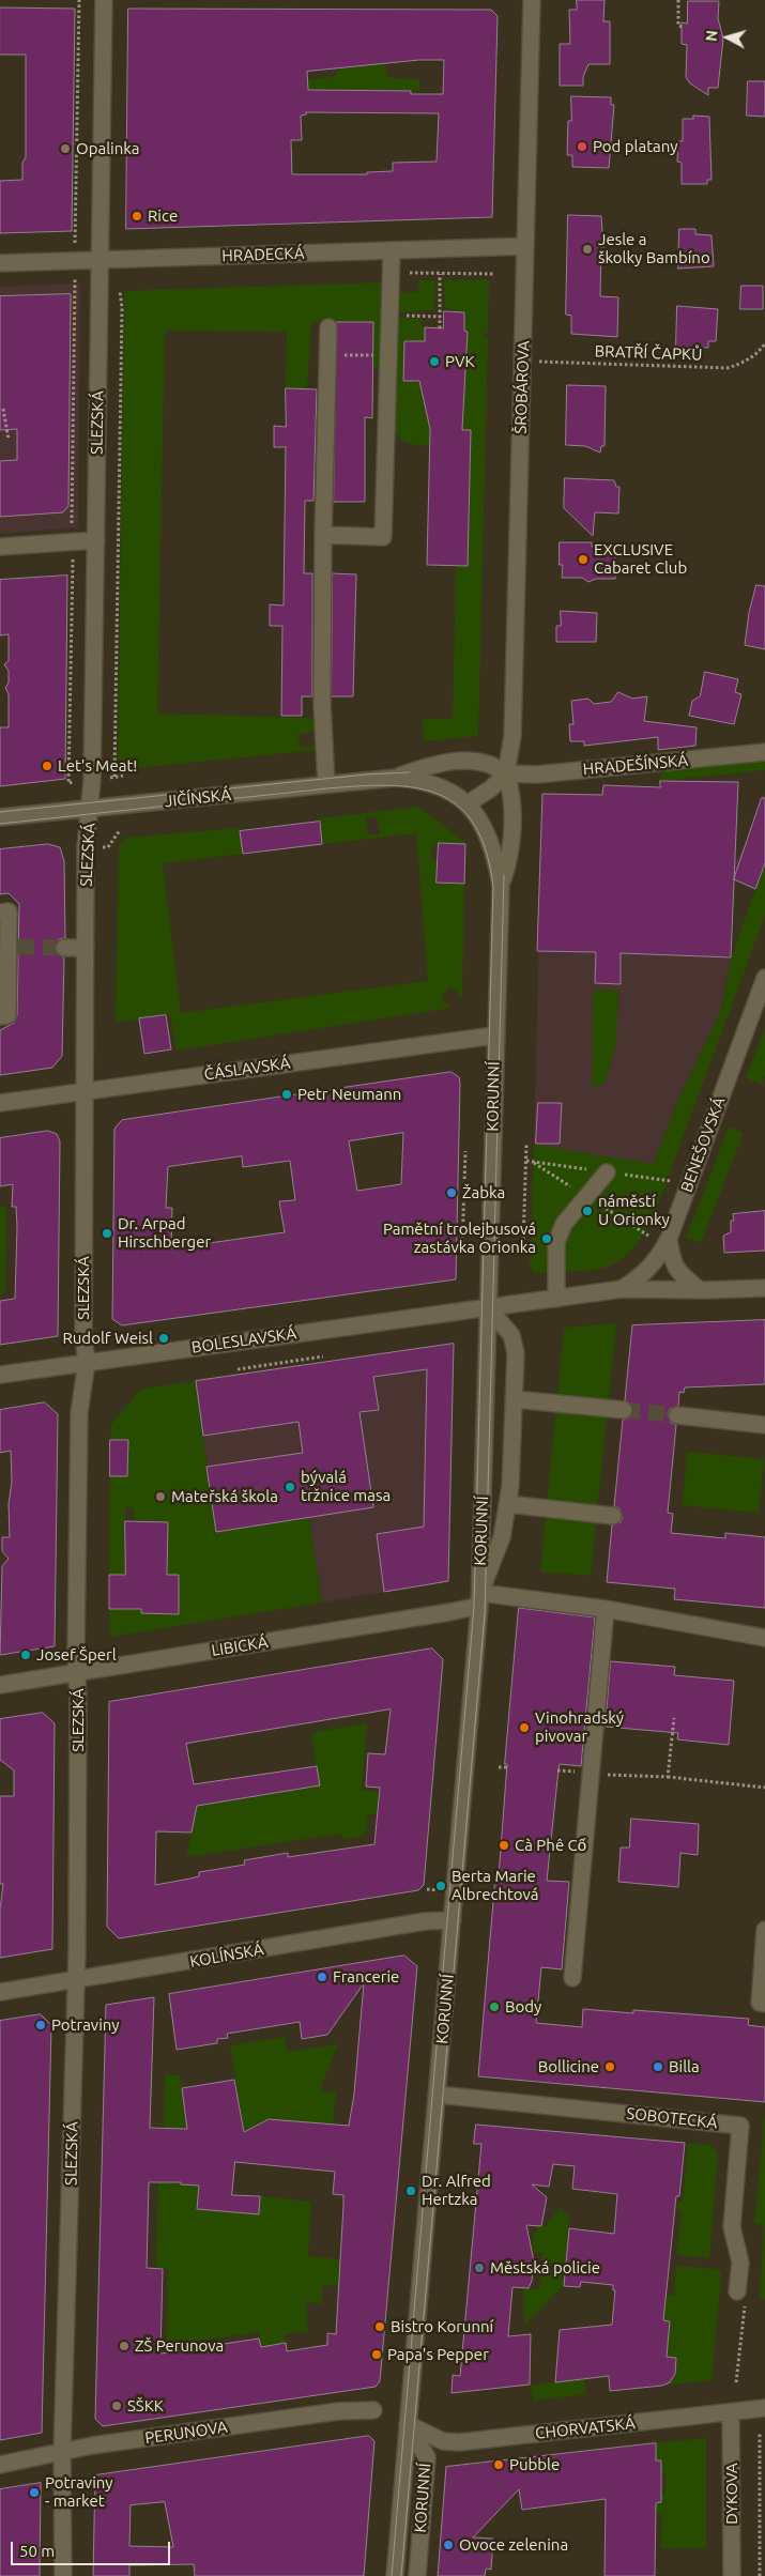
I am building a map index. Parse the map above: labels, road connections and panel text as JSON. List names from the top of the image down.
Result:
{
  "streets": {
    "street": [
      "HRADECKÁ",
      "ŠROBÁROVA",
      "SLEZSKÁ",
      "HRADEŠÍNSKÁ",
      "JIČÍNSKÁ",
      "ČÁSLAVSKÁ",
      "KORUNNÍ",
      "BENEŠOVSKÁ",
      "BOLESLAVSKÁ",
      "LIBICKÁ",
      "KOLÍNSKÁ",
      "SOBOTECKÁ",
      "CHORVATSKÁ",
      "PERUNOVA",
      "DYKOVA"
    ],
    "path": ["BRATŘÍ ČAPKŮ"]
  },
  "crossings": [
    ["HRADECKÁ", "ŠROBÁROVA"],
    ["HRADECKÁ", "SLEZSKÁ"],
    ["BRATŘÍ ČAPKŮ", "ŠROBÁROVA"],
    ["ŠROBÁROVA", "HRADEŠÍNSKÁ"],
    ["ŠROBÁROVA", "JIČÍNSKÁ"],
    ["ŠROBÁROVA", "KORUNNÍ"],
    ["SLEZSKÁ", "JIČÍNSKÁ"],
    ["SLEZSKÁ", "ČÁSLAVSKÁ"],
    ["SLEZSKÁ", "BOLESLAVSKÁ"],
    ["SLEZSKÁ", "LIBICKÁ"],
    ["SLEZSKÁ", "KOLÍNSKÁ"],
    ["SLEZSKÁ", "PERUNOVA"],
    ["HRADEŠÍNSKÁ", "JIČÍNSKÁ"],
    ["HRADEŠÍNSKÁ", "KORUNNÍ"],
    ["JIČÍNSKÁ", "KORUNNÍ"],
    ["ČÁSLAVSKÁ", "KORUNNÍ"],
    ["KORUNNÍ", "BENEŠOVSKÁ"],
    ["KORUNNÍ", "BOLESLAVSKÁ"],
    ["KORUNNÍ", "LIBICKÁ"],
    ["KORUNNÍ", "KOLÍNSKÁ"],
    ["KORUNNÍ", "SOBOTECKÁ"],
    ["KORUNNÍ", "CHORVATSKÁ"],
    ["BENEŠOVSKÁ", "BOLESLAVSKÁ"],
    ["CHORVATSKÁ", "DYKOVA"]
  ],
  "places": [
    "Pod platany",
    "Opalinka",
    "Rice",
    "Jesle a školky Bambíno",
    "PVK",
    "EXCLUSIVE Cabaret Club",
    "Let's Meat!",
    "Petr Neumann",
    "Žabka",
    "náměstí U Orionky",
    "Dr. Arpad Hirschberger",
    "Pamětní trolejbusová zastávka Orionka",
    "Rudolf Weisl",
    "bývalá tržnice masa",
    "Mateřská škola",
    "Josef Šperl",
    "Vinohradský pivovar",
    "Cà Phê Cổ",
    "Berta Marie Albrechtová",
    "Francerie",
    "Body",
    "Potraviny",
    "Bollicine",
    "Billa",
    "Dr. Alfred Hertzka",
    "Městská policie",
    "Bistro Korunní",
    "ZŠ Perunova",
    "Papa's Pepper",
    "SŠKK",
    "Pubble",
    "Potraviny - market",
    "Ovoce zelenina"
  ],
  "scale_bar": "50 m",
  "north": "left"
}
